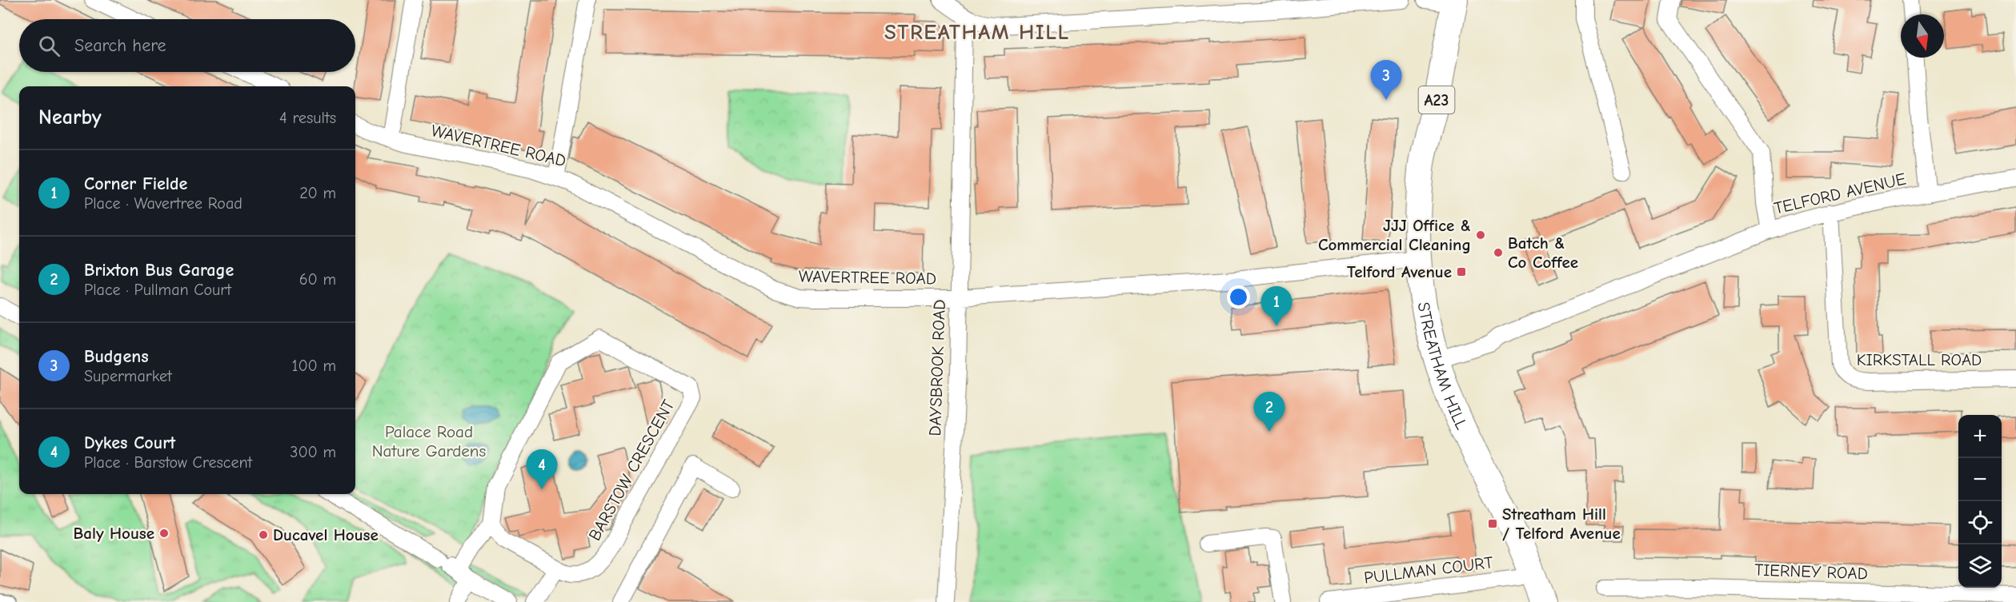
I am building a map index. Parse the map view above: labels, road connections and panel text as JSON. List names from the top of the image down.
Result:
{
  "streets": {
    "highway": ["A23", "STREATHAM HILL"],
    "street": [
      "WAVERTREE ROAD",
      "TELFORD AVENUE",
      "KIRKSTALL ROAD",
      "DAYSBROOK ROAD",
      "BARSTOW CRESCENT",
      "PULLMAN COURT",
      "TIERNEY ROAD"
    ]
  },
  "crossings": [
    ["WAVERTREE ROAD", "STREATHAM HILL"],
    ["WAVERTREE ROAD", "DAYSBROOK ROAD"],
    ["TELFORD AVENUE", "KIRKSTALL ROAD"],
    ["TELFORD AVENUE", "STREATHAM HILL"],
    ["STREATHAM HILL", "PULLMAN COURT"]
  ],
  "districts": ["STREATHAM HILL"],
  "parks": ["Palace Road Nature Gardens"],
  "places": {
    "other": [
      "JJJ Office & Commercial Cleaning",
      "Batch & Co Coffee",
      "Baly House",
      "Ducavel House"
    ],
    "transit": ["Telford Avenue", "Streatham Hill / Telford Avenue"]
  },
  "north": "bottom",
  "page": {
    "search": "Search here",
    "pins": [
      "3",
      "1",
      "2",
      "4"
    ],
    "heading": ["Nearby", "4 results"],
    "list": [
      {
        "mark": "1",
        "name": "Corner Fielde",
        "note": "Place · Wavertree Road",
        "value": "20 m"
      },
      {
        "mark": "2",
        "name": "Brixton Bus Garage",
        "note": "Place · Pullman Court",
        "value": "60 m"
      },
      {
        "mark": "3",
        "name": "Budgens",
        "note": "Supermarket",
        "value": "100 m"
      },
      {
        "mark": "4",
        "name": "Dykes Court",
        "note": "Place · Barstow Crescent",
        "value": "300 m"
      }
    ],
    "map_buttons": ["+", "−"]
  }
}
